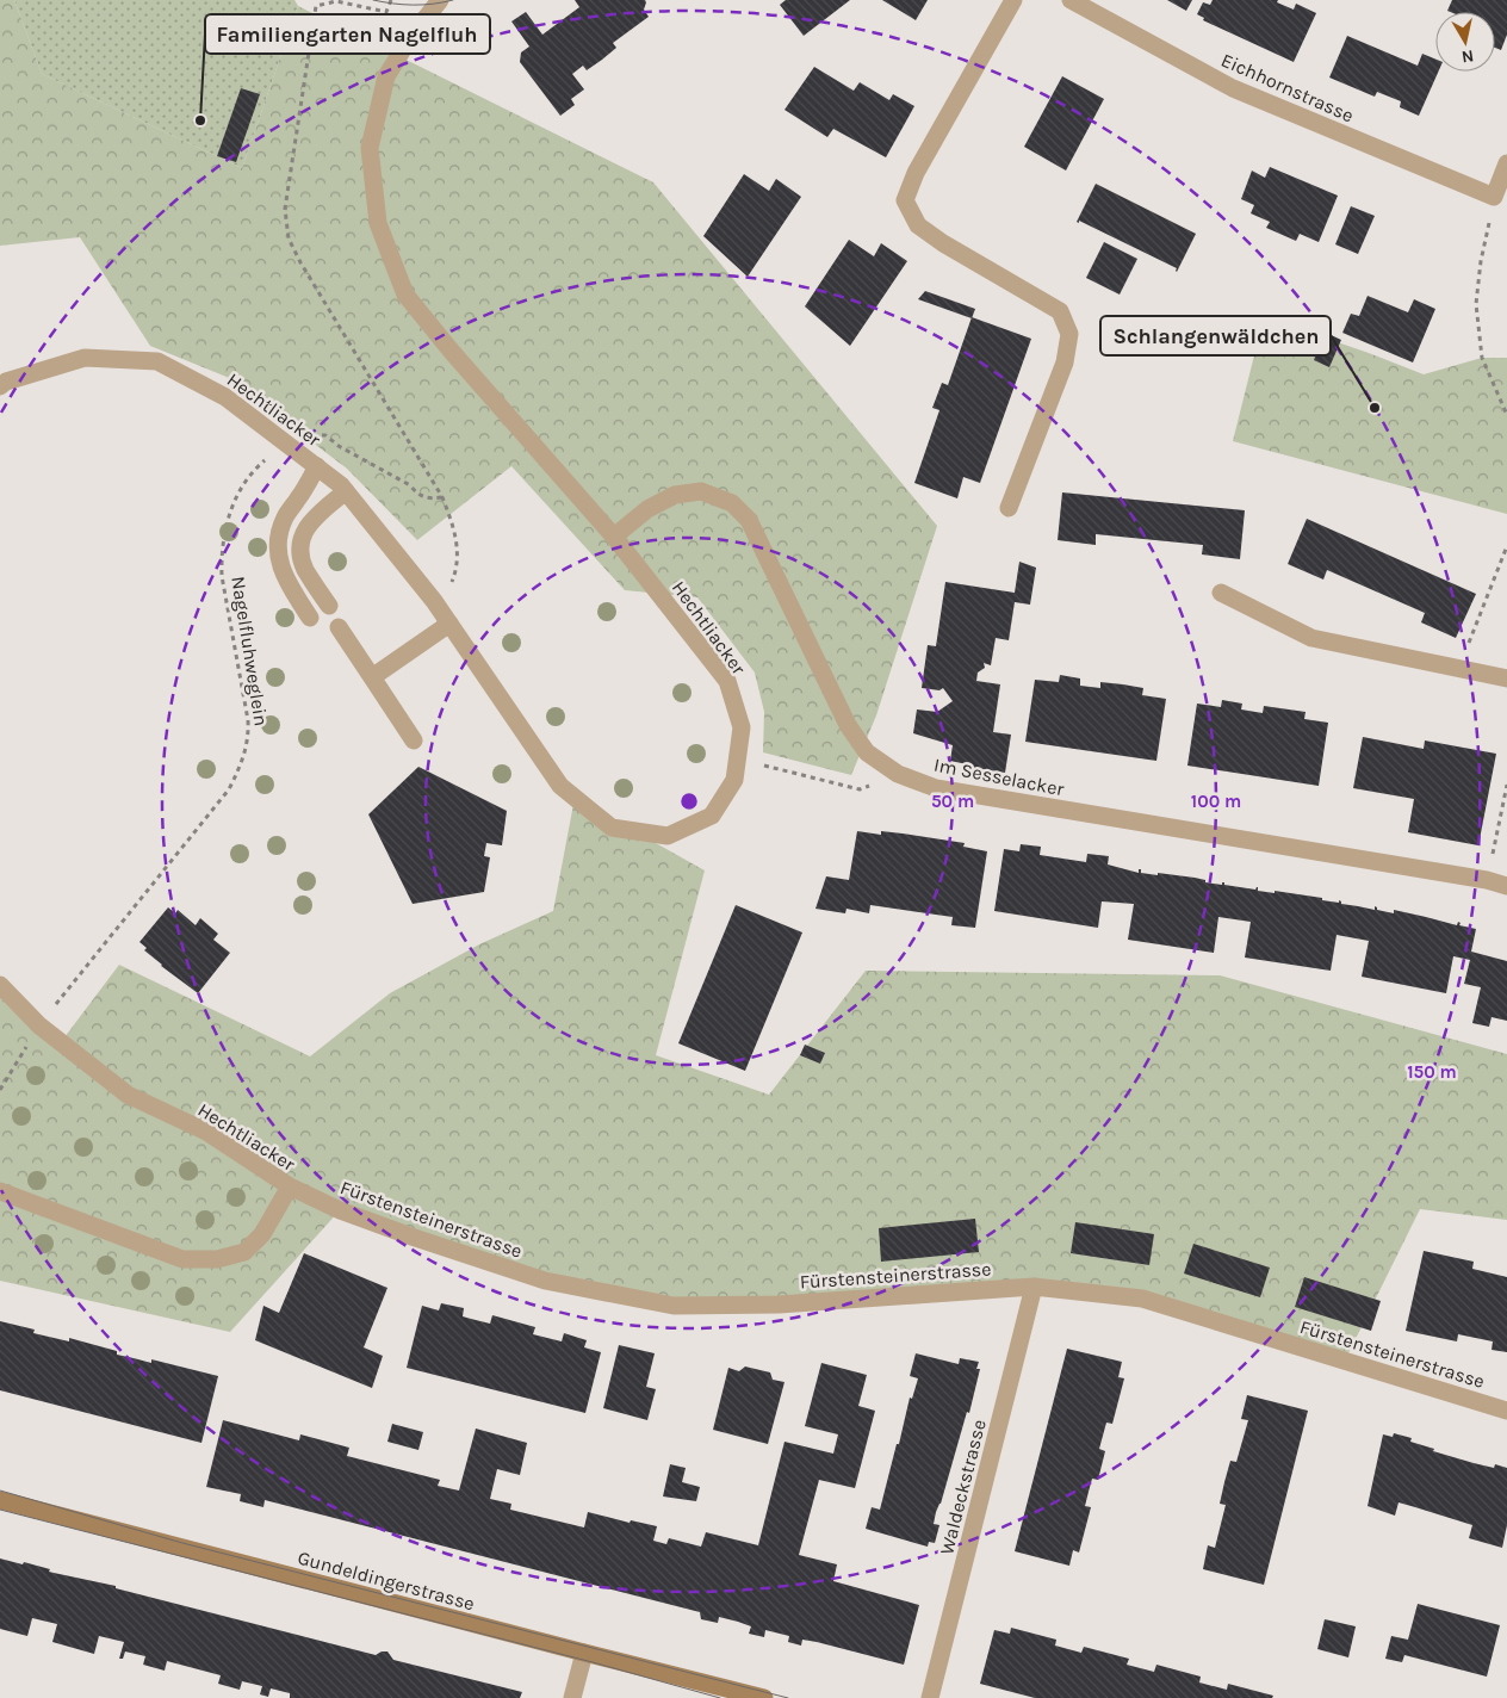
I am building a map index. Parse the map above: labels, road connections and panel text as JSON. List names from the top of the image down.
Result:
{
  "streets": {
    "main road": ["Gundeldingerstrasse"],
    "street": [
      "Eichhornstrasse",
      "Hechtliacker",
      "Im Sesselacker",
      "Fürstensteinerstrasse",
      "Waldeckstrasse"
    ],
    "path": ["Nagelfluhweglein"]
  },
  "crossings": [
    ["Hechtliacker", "Nagelfluhweglein"],
    ["Hechtliacker", "Im Sesselacker"],
    ["Hechtliacker", "Fürstensteinerstrasse"],
    ["Fürstensteinerstrasse", "Waldeckstrasse"]
  ],
  "places": ["Familiengarten Nagelfluh", "Schlangenwäldchen"],
  "north": "bottom",
  "rings": ["50 m", "100 m", "150 m"]
}
